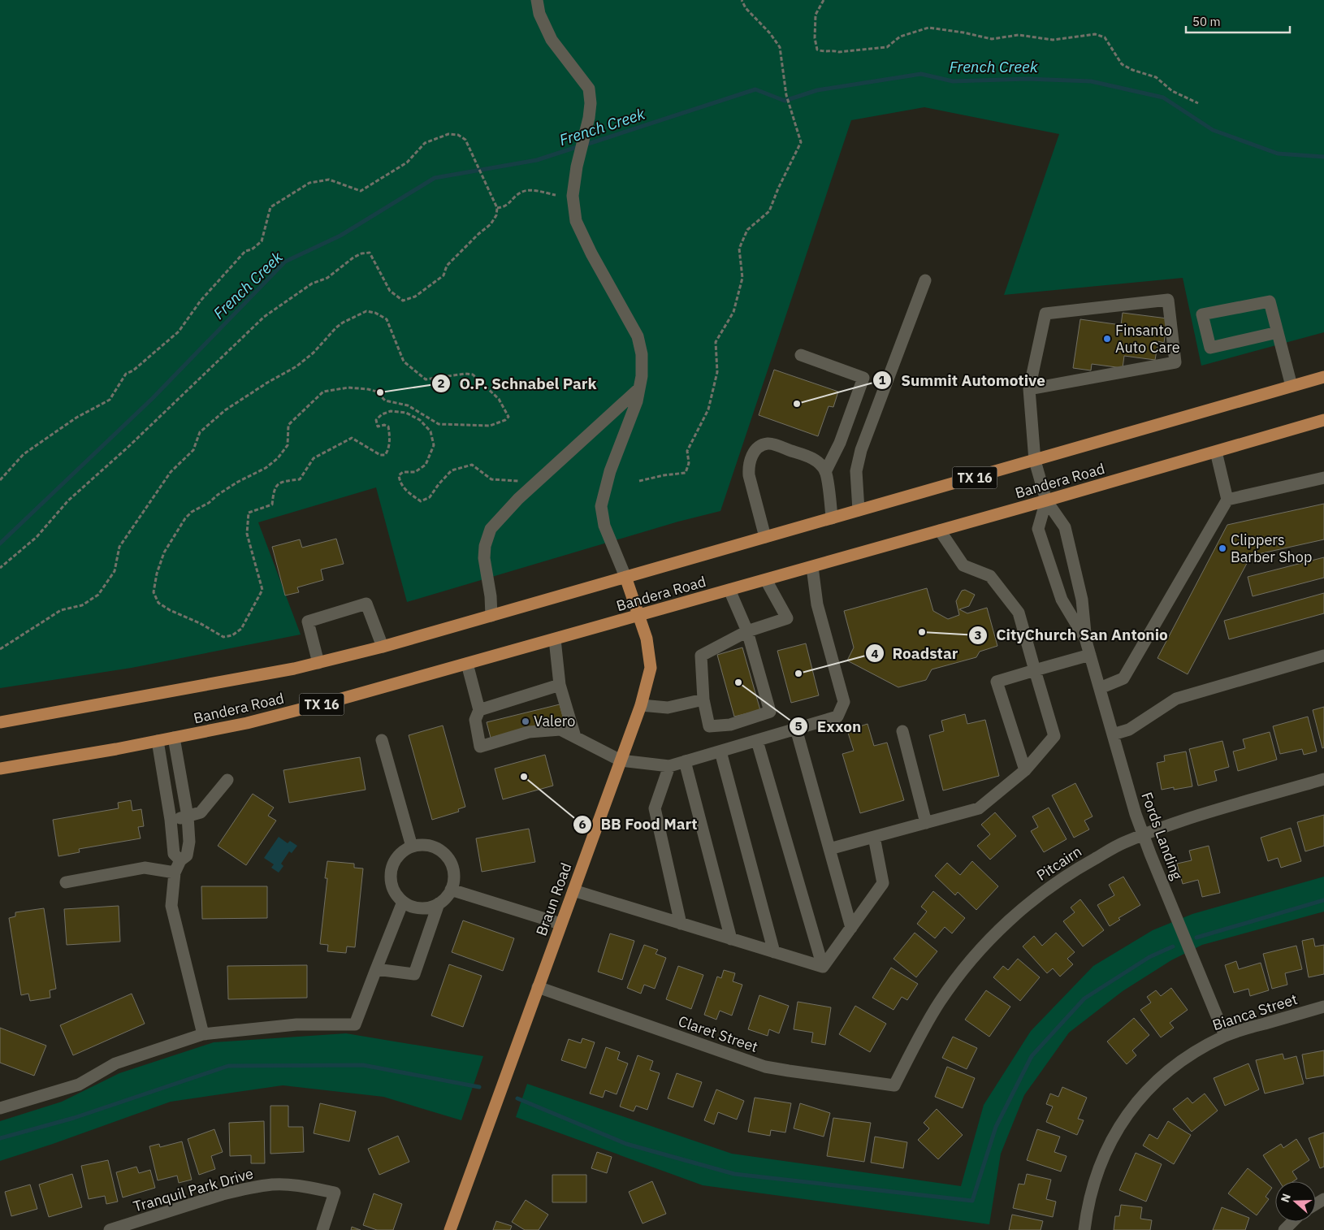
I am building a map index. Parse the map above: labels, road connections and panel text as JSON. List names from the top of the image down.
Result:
{
  "streets": {
    "main road": ["TX 16", "Bandera Road", "Braun Road"],
    "street": [
      "Fords Landing",
      "Pitcairn",
      "Bianca Street",
      "Claret Street",
      "Tranquil Park Drive"
    ]
  },
  "crossings": [
    ["Bandera Road", "Fords Landing"],
    ["Bandera Road", "Braun Road"],
    ["Fords Landing", "Pitcairn"],
    ["Fords Landing", "Bianca Street"],
    ["Pitcairn", "Claret Street"],
    ["Braun Road", "Claret Street"]
  ],
  "water": ["French Creek"],
  "places": [
    "Finsanto Auto Care",
    "O.P. Schnabel Park",
    "Summit Automotive",
    "Clippers Barber Shop",
    "CityChurch San Antonio",
    "Roadstar",
    "Exxon",
    "Valero",
    "BB Food Mart"
  ],
  "scale_bar": "50 m",
  "north": "left"
}
